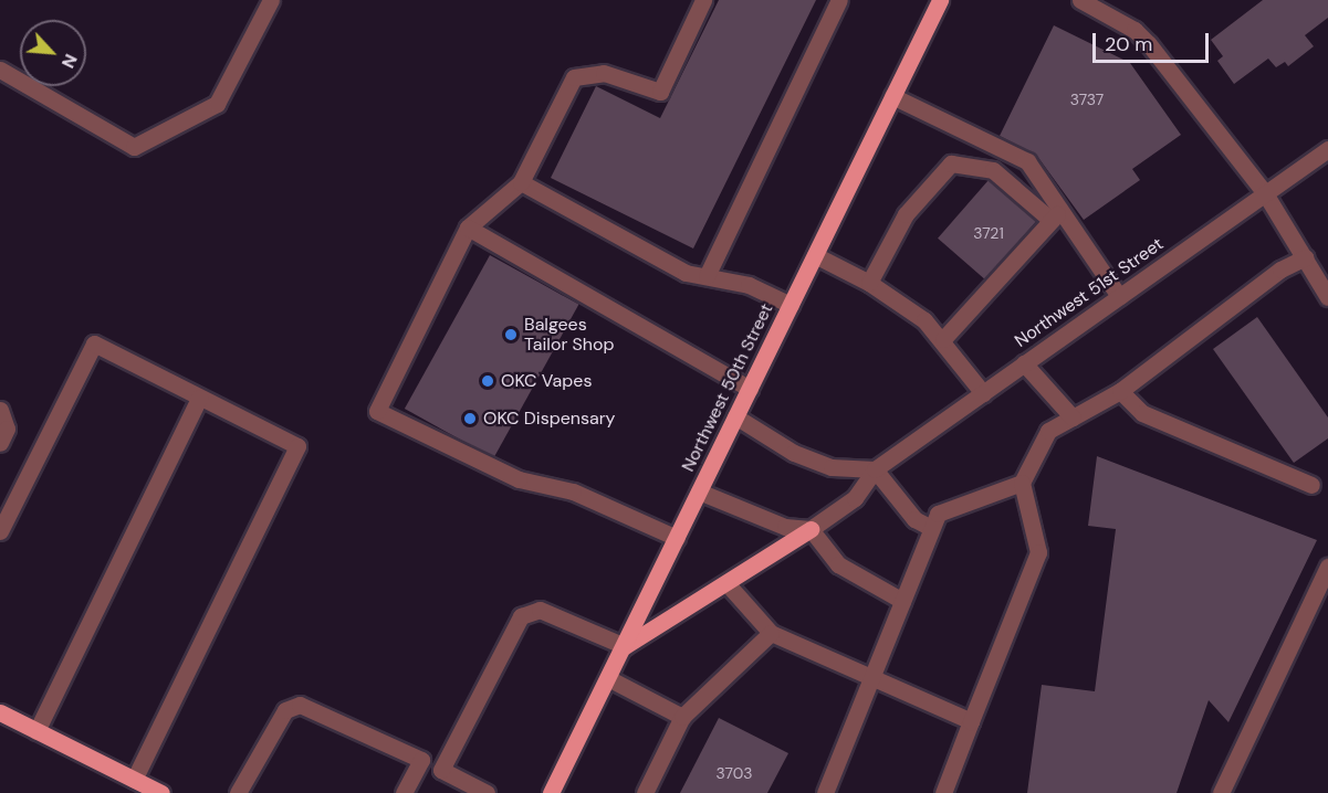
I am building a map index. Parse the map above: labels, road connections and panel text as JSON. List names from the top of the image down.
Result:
{
  "streets": {
    "main road": ["Northwest 50th Street"],
    "street": ["Northwest 51st Street"]
  },
  "places": ["Balgees Tailor Shop", "OKC Vapes", "OKC Dispensary"],
  "house_numbers": ["3737", "3721", "3703"],
  "scale_bar": "20 m",
  "north": "bottom right"
}
